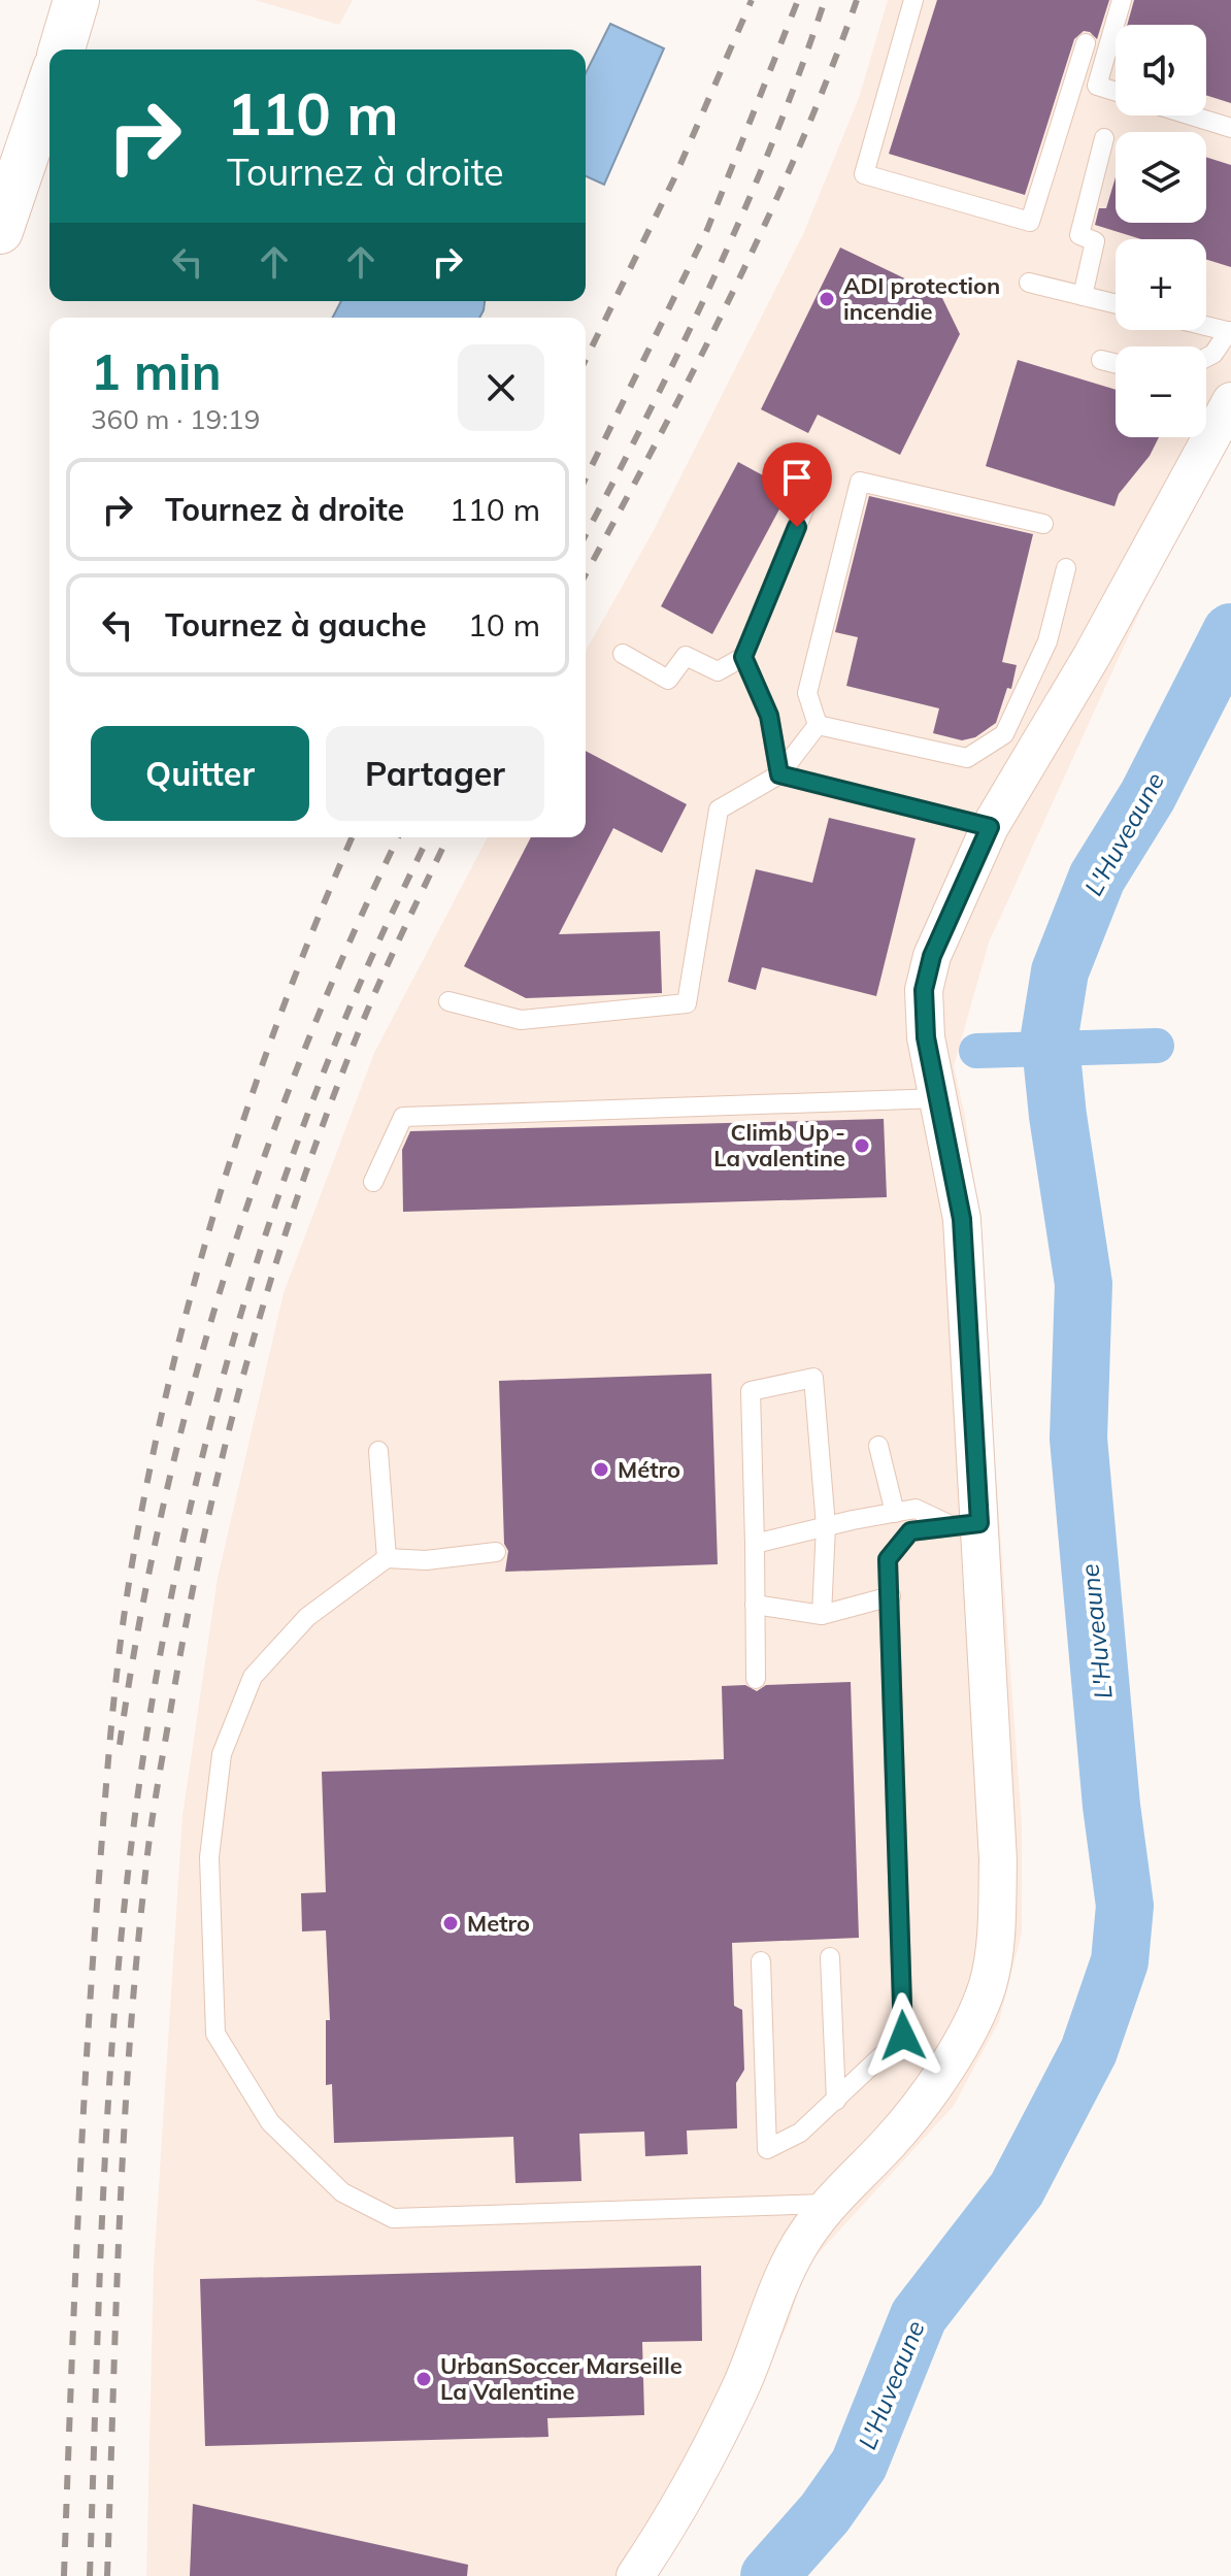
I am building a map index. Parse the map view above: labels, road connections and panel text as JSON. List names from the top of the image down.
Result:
{
  "water": ["L'Huveaune"],
  "places": [
    "ADI protection incendie",
    "Climb Up - La valentine",
    "Métro",
    "Metro",
    "UrbanSoccer Marseille La Valentine"
  ],
  "page": {
    "map_buttons": ["+", "−"],
    "turn": ["110 m", "Tournez à droite"],
    "heading": ["1 min", "360 m · 19:19"],
    "list": [
      {
        "name": "Tournez à droite",
        "value": "110 m"
      },
      {
        "name": "Tournez à gauche",
        "value": "10 m"
      }
    ],
    "buttons": ["Quitter", "Partager"]
  }
}
